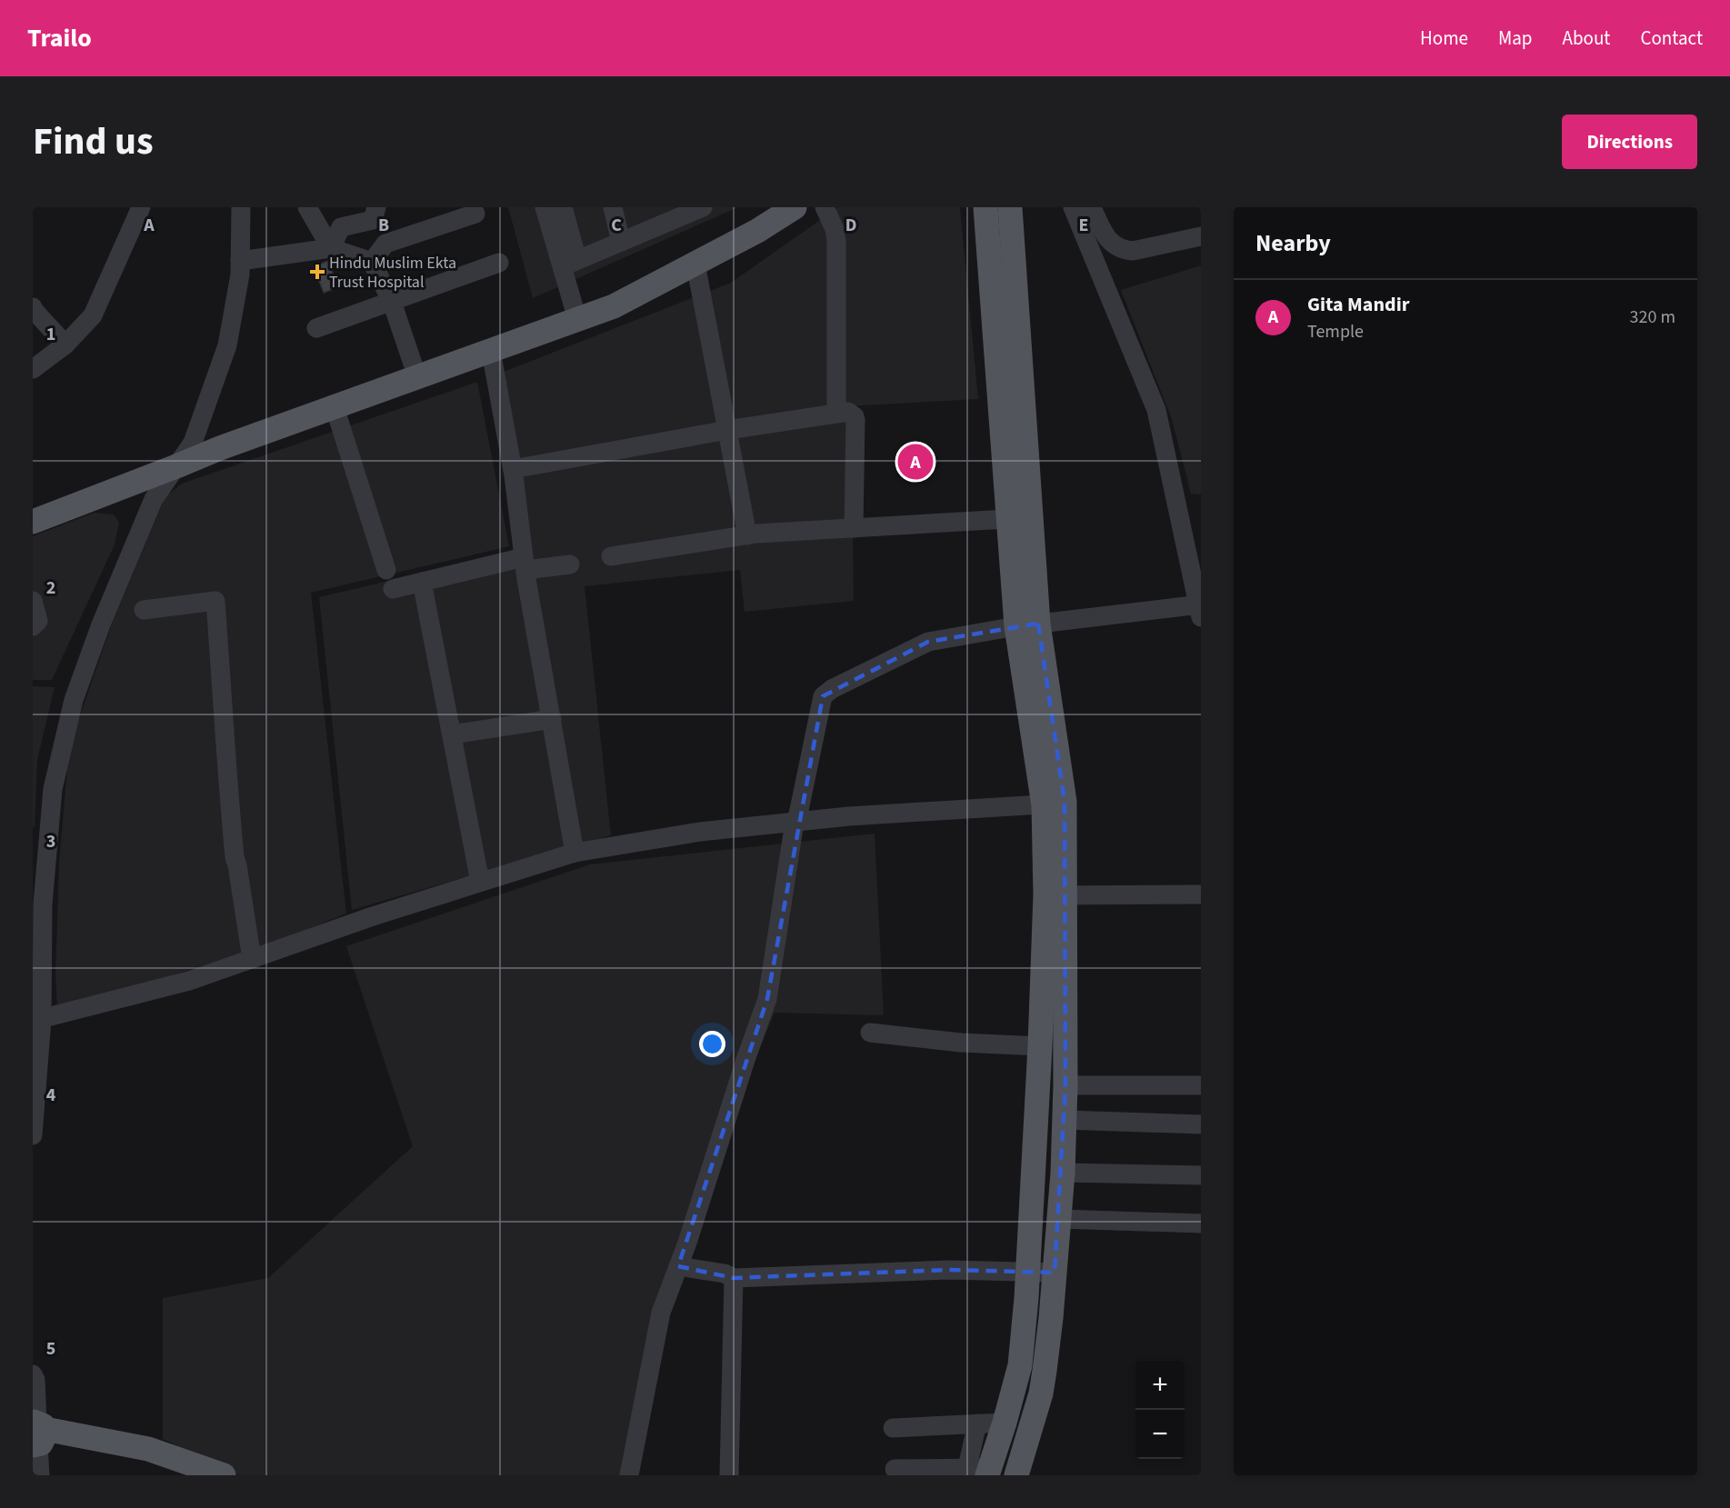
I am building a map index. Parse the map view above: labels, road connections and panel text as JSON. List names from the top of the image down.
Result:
{
  "places": {
    "health": ["Hindu Muslim Ekta Trust Hospital"]
  },
  "page": {
    "header": "Trailo",
    "nav": [
      "Home",
      "Map",
      "About",
      "Contact"
    ],
    "title": "Find us",
    "buttons": "Directions",
    "heading": "Nearby",
    "list": [
      {
        "mark": "A",
        "name": "Gita Mandir",
        "note": "Temple",
        "value": "320 m"
      }
    ],
    "pins": "A",
    "map_buttons": ["+", "−"]
  },
  "grid": {
    "columns": [
      "A",
      "B",
      "C",
      "D",
      "E"
    ],
    "rows": [
      "1",
      "2",
      "3",
      "4",
      "5"
    ]
  }
}
